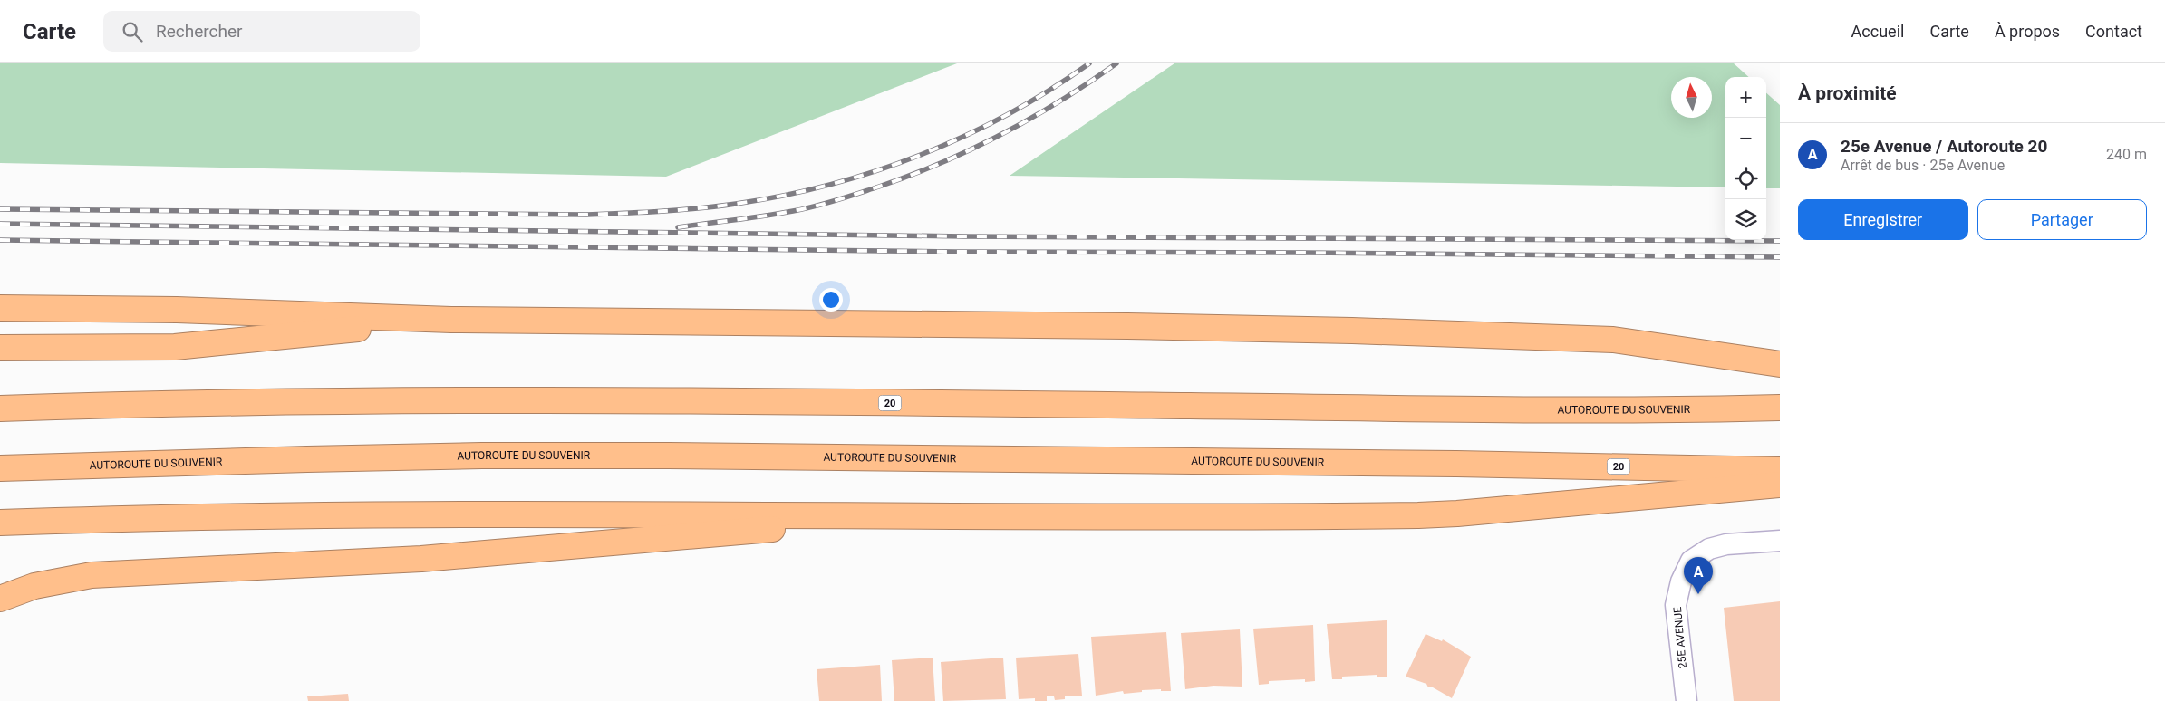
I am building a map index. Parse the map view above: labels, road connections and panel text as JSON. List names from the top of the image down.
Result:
{
  "streets": {
    "highway": ["20", "AUTOROUTE DU SOUVENIR"],
    "street": ["25E AVENUE"]
  },
  "north": "top",
  "page": {
    "header": "Carte",
    "search": "Rechercher",
    "nav": [
      "Accueil",
      "Carte",
      "À propos",
      "Contact"
    ],
    "heading": "À proximité",
    "map_buttons": ["+", "−"],
    "list": [
      {
        "mark": "A",
        "name": "25e Avenue / Autoroute 20",
        "note": "Arrêt de bus · 25e Avenue",
        "value": "240 m"
      }
    ],
    "buttons": ["Enregistrer", "Partager"],
    "pins": "A"
  }
}
